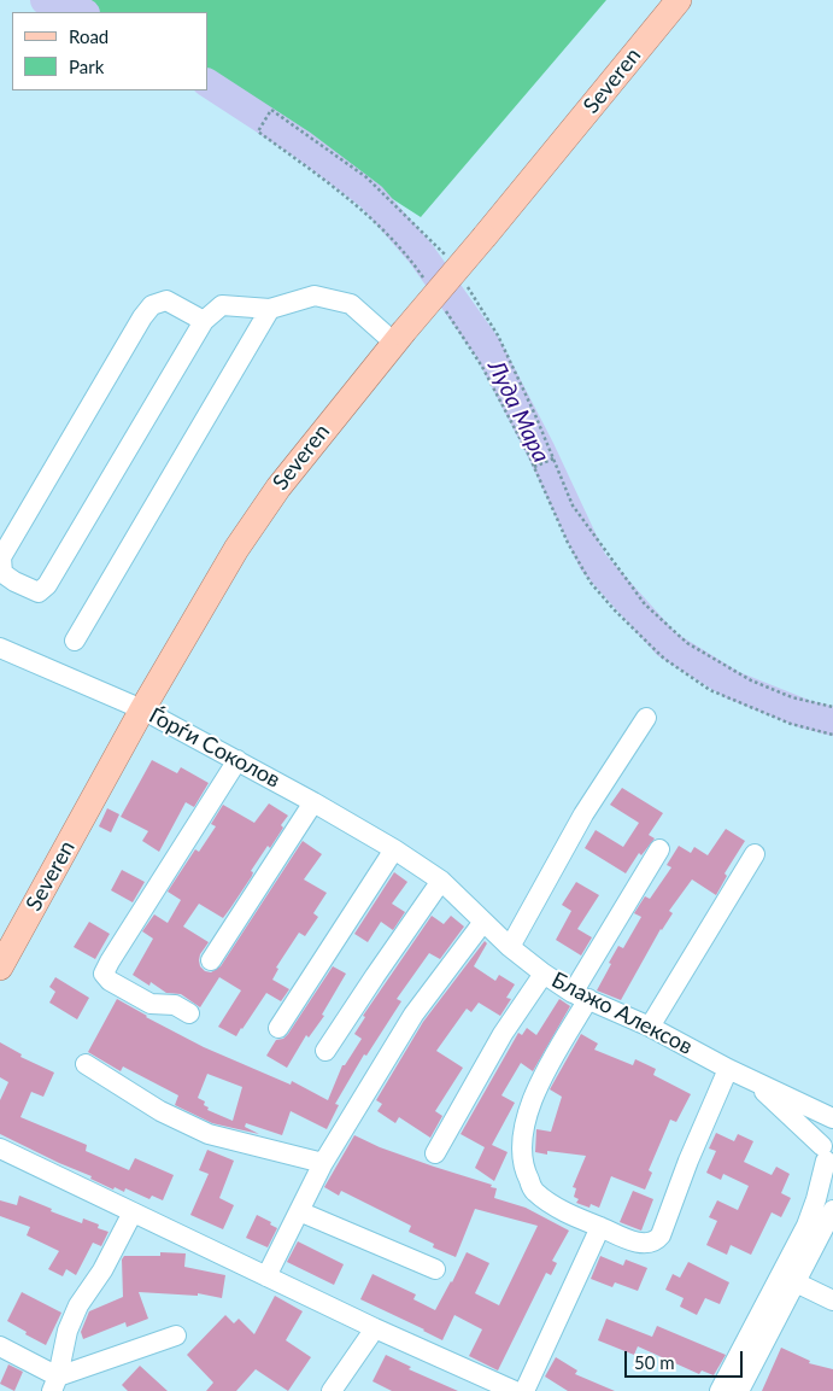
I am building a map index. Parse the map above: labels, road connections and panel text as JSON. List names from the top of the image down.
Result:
{
  "streets": {
    "main road": ["Severen"],
    "street": ["Ѓорѓи Соколов", "Блажо Алексов"]
  },
  "crossings": [
    ["Severen", "Ѓорѓи Соколов"],
    ["Ѓорѓи Соколов", "Блажо Алексов"]
  ],
  "water": ["Луда Мара"],
  "legend": ["Road", "Park"],
  "scale_bar": "50 m"
}
